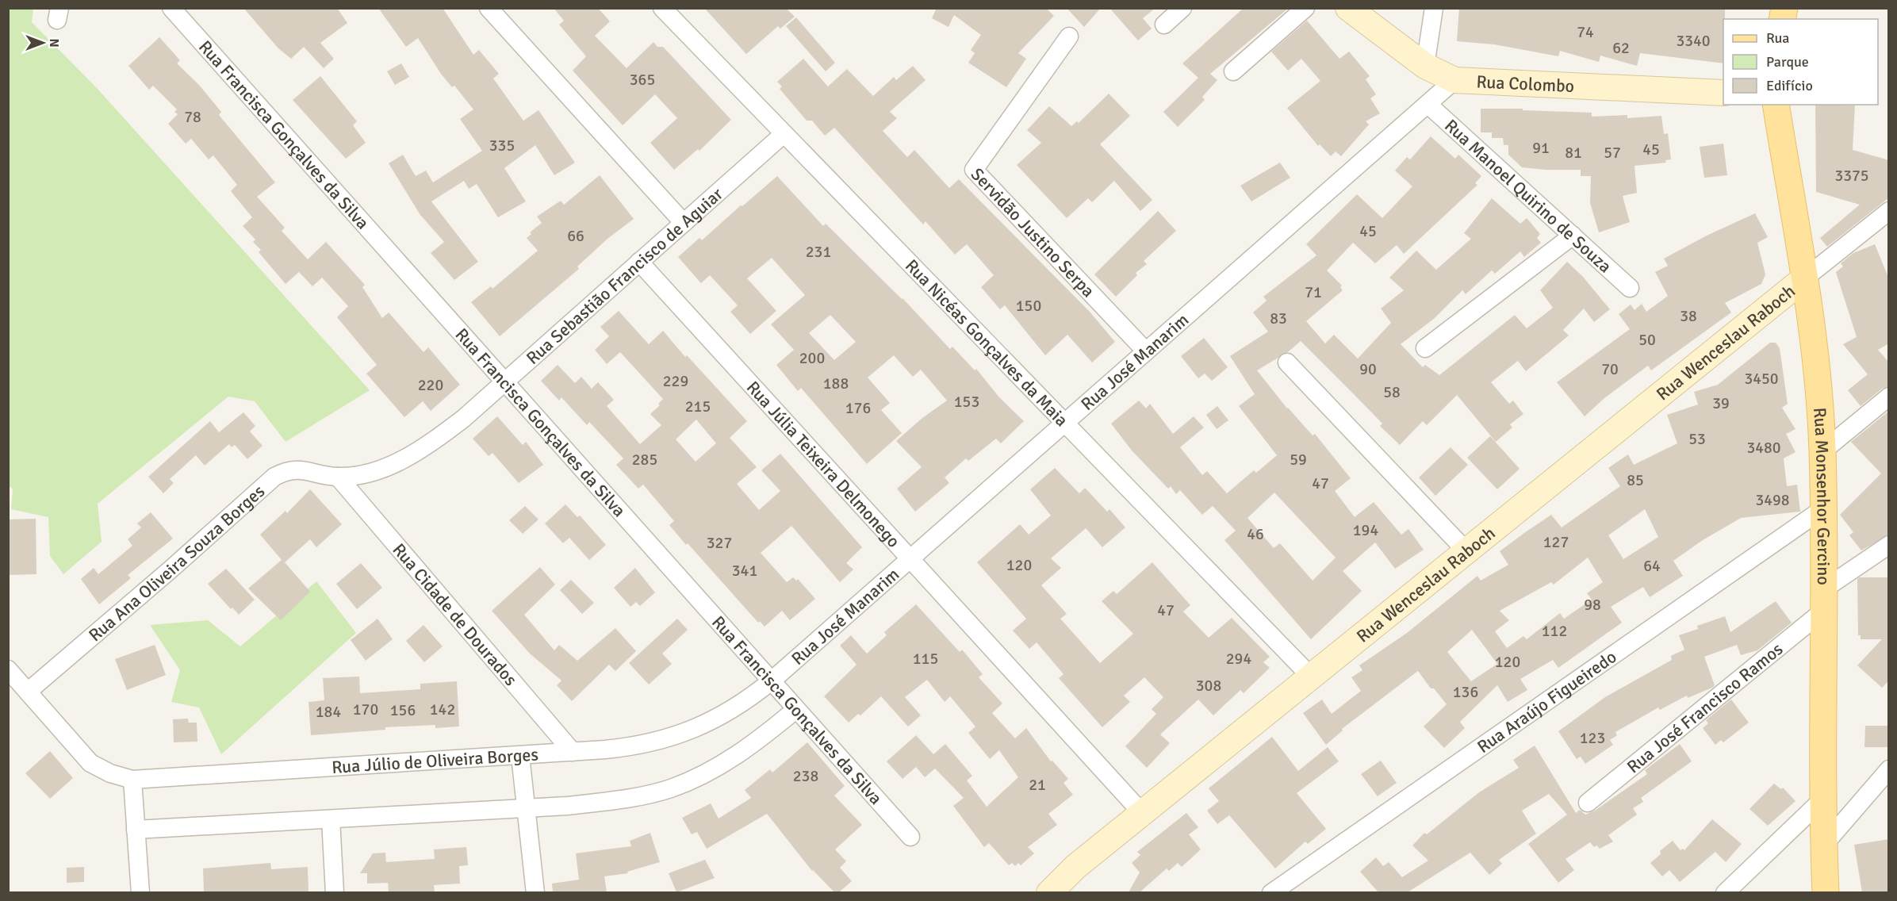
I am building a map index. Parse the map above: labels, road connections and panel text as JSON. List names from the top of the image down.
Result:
{
  "streets": {
    "main road": ["Rua Monsenhor Gercino"],
    "street": [
      "Rua Colombo",
      "Rua Francisca Gonçalves da Silva",
      "Rua Manoel Quirino de Souza",
      "Servidão Justino Serpa",
      "Rua Sebastião Francisco de Aguiar",
      "Rua Nicéas Gonçalves da Maia",
      "Rua Wenceslau Raboch",
      "Rua José Manarim",
      "Rua Júlia Teixeira Delmonego",
      "Rua Ana Oliveira Souza Borges",
      "Rua Cidade de Dourados",
      "Rua Araújo Figueiredo",
      "Rua José Francisco Ramos",
      "Rua Júlio de Oliveira Borges"
    ]
  },
  "crossings": [
    ["Rua Colombo", "Rua José Manarim"],
    ["Rua Francisca Gonçalves da Silva", "Rua Sebastião Francisco de Aguiar"],
    ["Rua Francisca Gonçalves da Silva", "Rua José Manarim"],
    ["Rua Francisca Gonçalves da Silva", "Rua Júlio de Oliveira Borges"],
    ["Rua Manoel Quirino de Souza", "Rua José Manarim"],
    ["Servidão Justino Serpa", "Rua José Manarim"],
    ["Rua Sebastião Francisco de Aguiar", "Rua Nicéas Gonçalves da Maia"],
    ["Rua Sebastião Francisco de Aguiar", "Rua Júlia Teixeira Delmonego"],
    ["Rua Sebastião Francisco de Aguiar", "Rua Ana Oliveira Souza Borges"],
    ["Rua Sebastião Francisco de Aguiar", "Rua Cidade de Dourados"],
    ["Rua Nicéas Gonçalves da Maia", "Rua Wenceslau Raboch"],
    ["Rua Nicéas Gonçalves da Maia", "Rua José Manarim"],
    ["Rua Wenceslau Raboch", "Rua Júlia Teixeira Delmonego"],
    ["Rua Wenceslau Raboch", "Rua Monsenhor Gercino"],
    ["Rua José Manarim", "Rua Júlia Teixeira Delmonego"],
    ["Rua José Manarim", "Rua Júlio de Oliveira Borges"],
    ["Rua Monsenhor Gercino", "Rua Araújo Figueiredo"],
    ["Rua Monsenhor Gercino", "Rua José Francisco Ramos"],
    ["Rua Ana Oliveira Souza Borges", "Rua Cidade de Dourados"],
    ["Rua Ana Oliveira Souza Borges", "Rua Júlio de Oliveira Borges"],
    ["Rua Cidade de Dourados", "Rua Júlio de Oliveira Borges"]
  ],
  "house_numbers": [
    "74",
    "3340",
    "62",
    "365",
    "78",
    "335",
    "91",
    "45",
    "81",
    "57",
    "3375",
    "45",
    "66",
    "231",
    "71",
    "150",
    "38",
    "83",
    "50",
    "200",
    "90",
    "70",
    "3450",
    "229",
    "188",
    "220",
    "58",
    "153",
    "39",
    "215",
    "176",
    "53",
    "3480",
    "285",
    "59",
    "85",
    "47",
    "3498",
    "194",
    "46",
    "127",
    "327",
    "120",
    "64",
    "341",
    "98",
    "47",
    "112",
    "115",
    "294",
    "120",
    "308",
    "136",
    "170",
    "142",
    "156",
    "184",
    "123",
    "238",
    "21"
  ],
  "legend": ["Rua", "Parque", "Edifício"],
  "north": "right"
}
